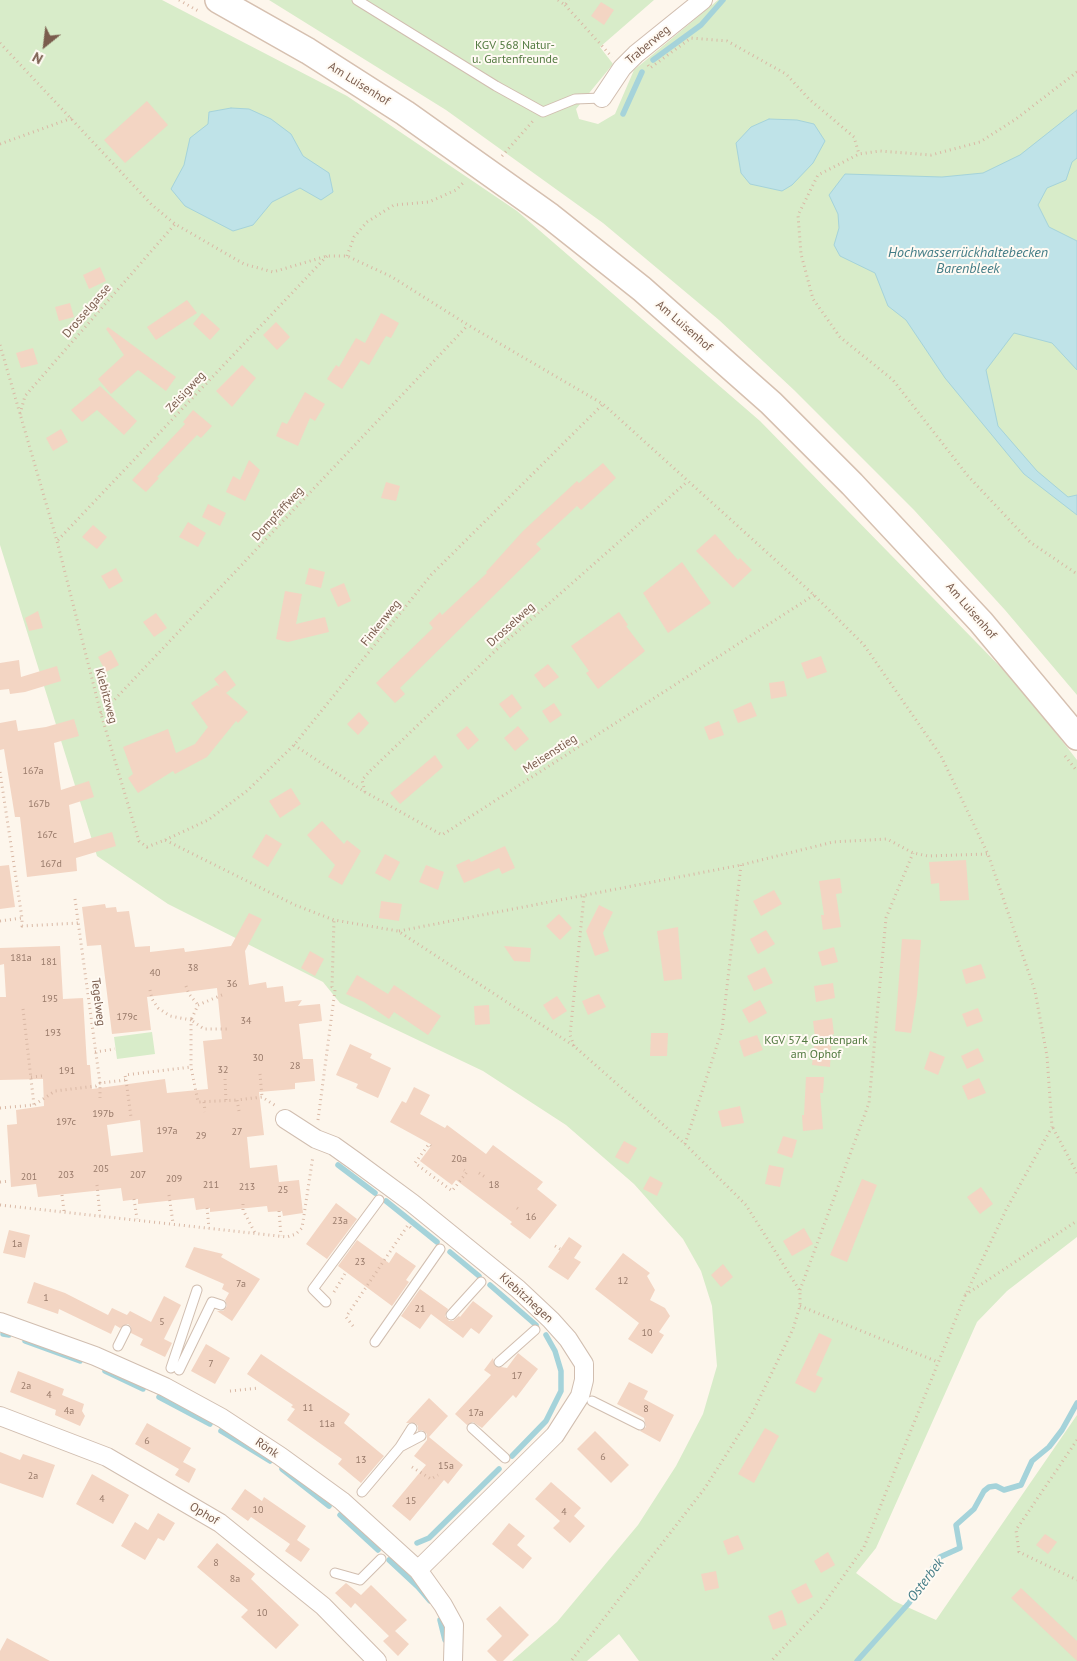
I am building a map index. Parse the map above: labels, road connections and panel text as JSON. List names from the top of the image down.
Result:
{
  "streets": {
    "main road": ["Am Luisenhof"],
    "street": [
      "Traberweg",
      "Kiebitzhegen",
      "Rönk",
      "Ophof"
    ],
    "path": [
      "Drosselgasse",
      "Zeisigweg",
      "Dompfaffweg",
      "Finkenweg",
      "Drosselweg",
      "Kiebitzweg",
      "Meisenstieg",
      "Tegelweg"
    ]
  },
  "crossings": [
    ["Drosselgasse", "Kiebitzweg"],
    ["Zeisigweg", "Kiebitzweg"],
    ["Dompfaffweg", "Kiebitzweg"],
    ["Finkenweg", "Kiebitzweg"],
    ["Finkenweg", "Meisenstieg"],
    ["Drosselweg", "Meisenstieg"],
    ["Kiebitzhegen", "Rönk"]
  ],
  "water": ["Hochwasserrückhaltebecken Barenbleek", "Osterbek"],
  "parks": ["KGV 568 Natur- u. Gartenfreunde", "KGV 574 Gartenpark am Ophof"],
  "house_numbers": [
    "167a",
    "167b",
    "167c",
    "167d",
    "181a",
    "181",
    "38",
    "40",
    "36",
    "195",
    "179c",
    "34",
    "193",
    "30",
    "28",
    "32",
    "191",
    "197b",
    "197c",
    "197a",
    "27",
    "29",
    "20a",
    "205",
    "203",
    "207",
    "201",
    "209",
    "211",
    "18",
    "213",
    "25",
    "16",
    "23a",
    "1a",
    "23",
    "12",
    "7a",
    "1",
    "21",
    "5",
    "10",
    "7",
    "17",
    "2a",
    "4",
    "11",
    "8",
    "4a",
    "17a",
    "11a",
    "6",
    "6",
    "13",
    "15a",
    "2a",
    "4",
    "15",
    "10",
    "4",
    "8",
    "8a",
    "10"
  ],
  "north": "bottom left"
}
